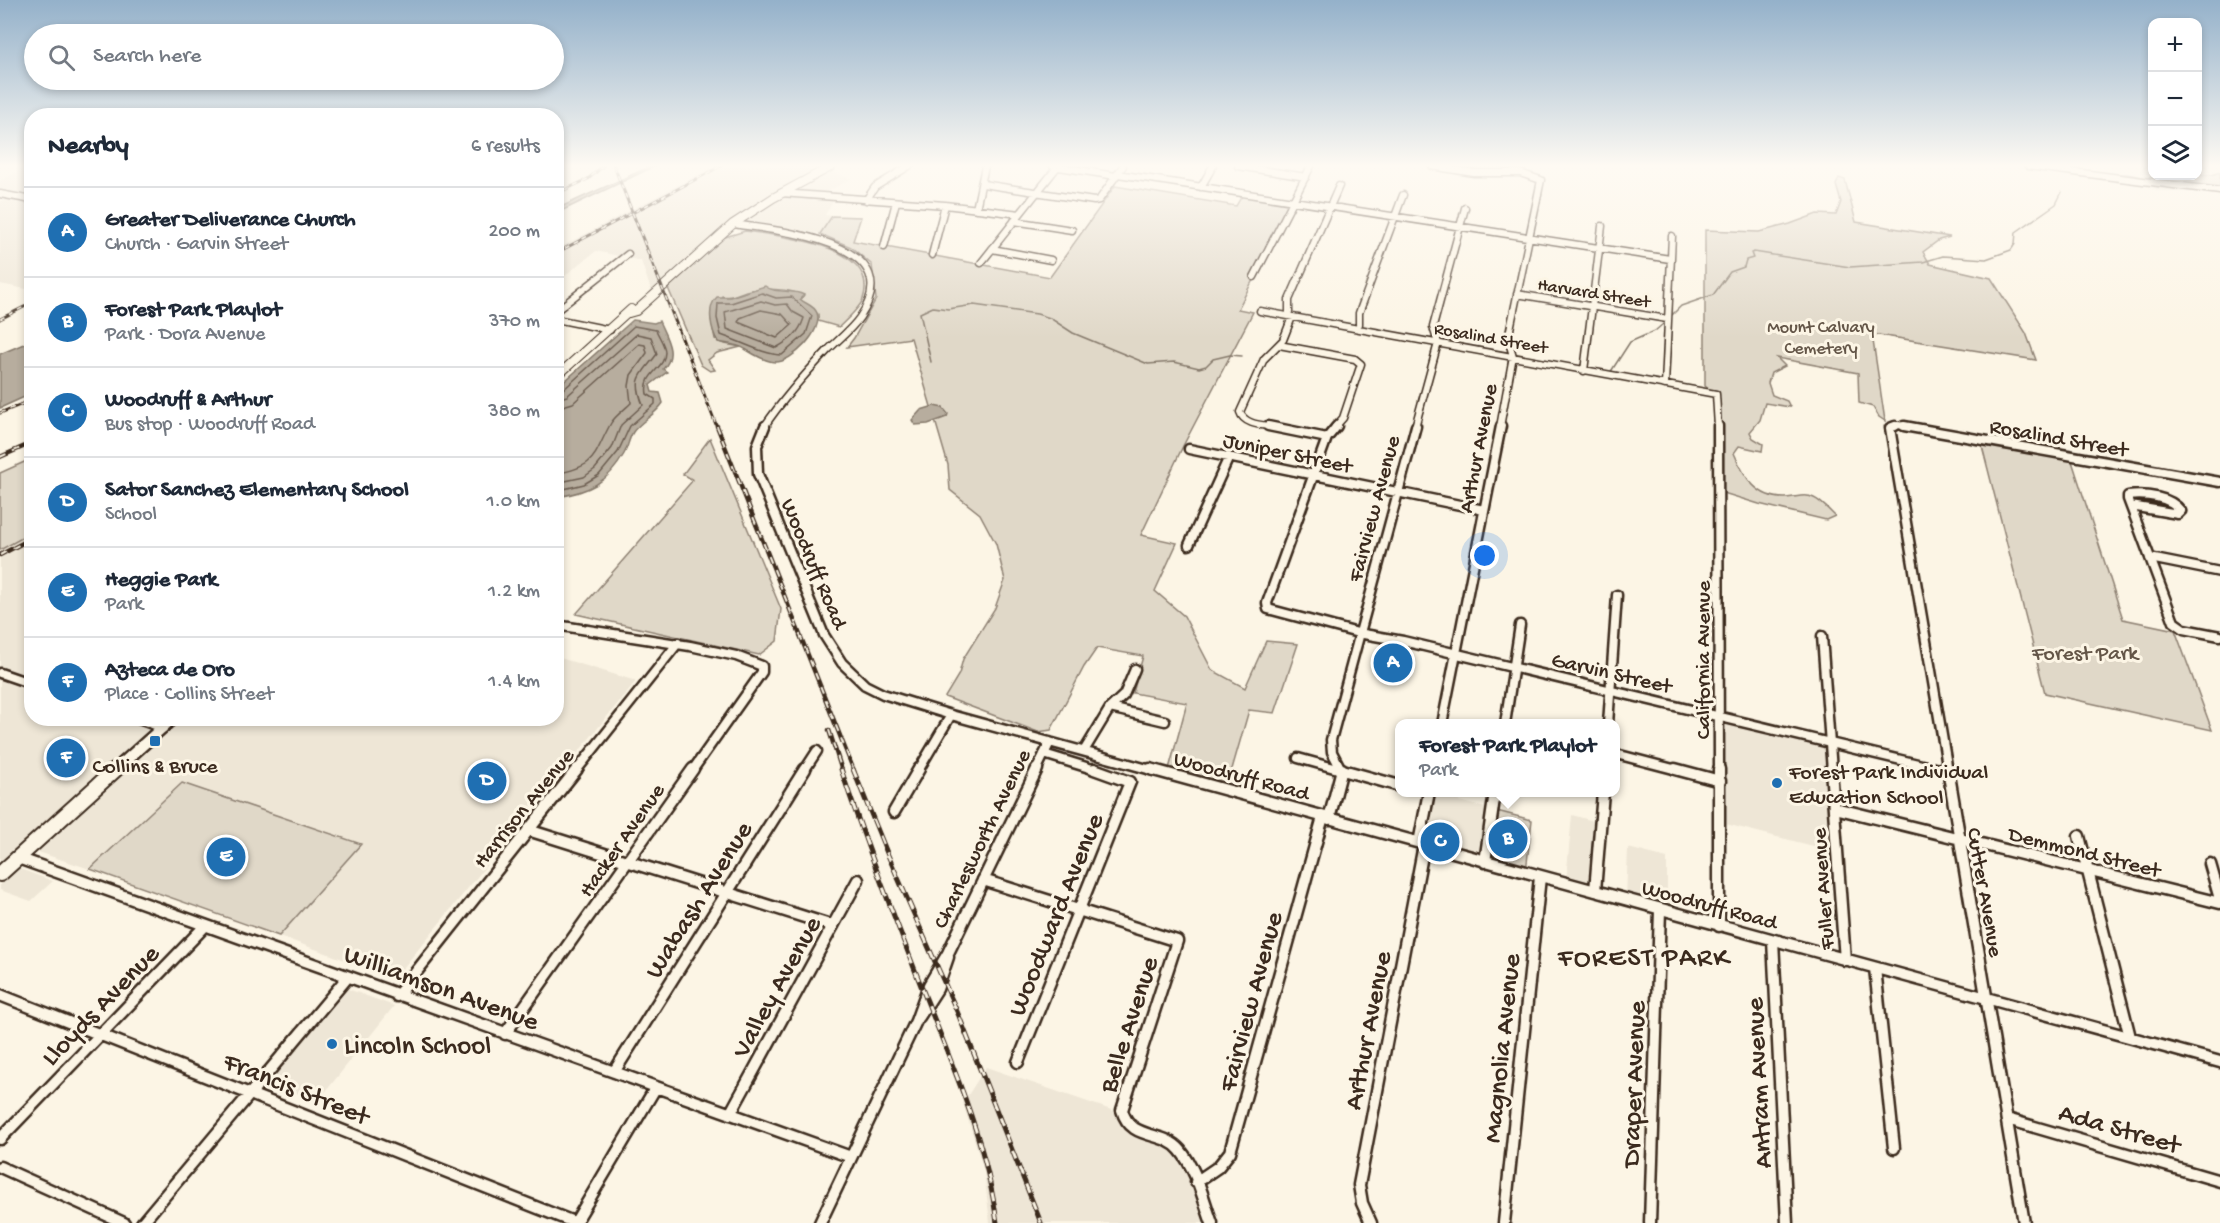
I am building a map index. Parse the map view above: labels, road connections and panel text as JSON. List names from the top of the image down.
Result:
{
  "streets": {
    "street": [
      "Harvard Street",
      "Rosalind Street",
      "Arthur Avenue",
      "Juniper Street",
      "Fairview Avenue",
      "Woodruff Road",
      "California Avenue",
      "Garvin Street",
      "Harrison Avenue",
      "Charlesworth Avenue",
      "Hacker Avenue",
      "Demmond Street",
      "Fuller Avenue",
      "Cutter Avenue",
      "Wabash Avenue",
      "Woodward Avenue",
      "Williamson Avenue",
      "Valley Avenue",
      "Lloyds Avenue",
      "Belle Avenue",
      "Magnolia Avenue",
      "Antram Avenue",
      "Draper Avenue",
      "Francis Street",
      "Ada Street"
    ]
  },
  "crossings": [
    ["Harvard Street", "Arthur Avenue"],
    ["Rosalind Street", "Arthur Avenue"],
    ["Rosalind Street", "Fairview Avenue"],
    ["Rosalind Street", "California Avenue"],
    ["Rosalind Street", "Cutter Avenue"],
    ["Arthur Avenue", "Juniper Street"],
    ["Arthur Avenue", "Woodruff Road"],
    ["Arthur Avenue", "Garvin Street"],
    ["Juniper Street", "Fairview Avenue"],
    ["Juniper Street", "Garvin Street"],
    ["Fairview Avenue", "Woodruff Road"],
    ["Fairview Avenue", "Garvin Street"],
    ["Fairview Avenue", "Belle Avenue"],
    ["Woodruff Road", "California Avenue"],
    ["Woodruff Road", "Charlesworth Avenue"],
    ["Woodruff Road", "Fuller Avenue"],
    ["Woodruff Road", "Cutter Avenue"],
    ["Woodruff Road", "Magnolia Avenue"],
    ["Woodruff Road", "Antram Avenue"],
    ["Woodruff Road", "Draper Avenue"],
    ["California Avenue", "Garvin Street"],
    ["Garvin Street", "Fuller Avenue"],
    ["Garvin Street", "Cutter Avenue"],
    ["Harrison Avenue", "Hacker Avenue"],
    ["Harrison Avenue", "Williamson Avenue"],
    ["Charlesworth Avenue", "Woodward Avenue"],
    ["Charlesworth Avenue", "Williamson Avenue"],
    ["Hacker Avenue", "Williamson Avenue"],
    ["Demmond Street", "Fuller Avenue"],
    ["Demmond Street", "Cutter Avenue"],
    ["Cutter Avenue", "Ada Street"],
    ["Wabash Avenue", "Williamson Avenue"],
    ["Woodward Avenue", "Belle Avenue"],
    ["Williamson Avenue", "Valley Avenue"],
    ["Williamson Avenue", "Lloyds Avenue"],
    ["Lloyds Avenue", "Francis Street"]
  ],
  "districts": ["FOREST PARK"],
  "parks": ["Mount Calvary Cemetery", "Forest Park"],
  "places": {
    "transit": ["Collins & Bruce"],
    "other": ["Forest Park Individual Education School", "Lincoln School"]
  },
  "page": {
    "map_buttons": ["+", "−"],
    "search": "Search here",
    "heading": ["Nearby", "6 results"],
    "list": [
      {
        "mark": "A",
        "name": "Greater Deliverance Church",
        "note": "Church · Garvin Street",
        "value": "200 m"
      },
      {
        "mark": "B",
        "name": "Forest Park Playlot",
        "note": "Park · Dora Avenue",
        "value": "370 m"
      },
      {
        "mark": "C",
        "name": "Woodruff & Arthur",
        "note": "Bus stop · Woodruff Road",
        "value": "380 m"
      },
      {
        "mark": "D",
        "name": "Sator Sanchez Elementary School",
        "note": "School",
        "value": "1.0 km"
      },
      {
        "mark": "E",
        "name": "Heggie Park",
        "note": "Park",
        "value": "1.2 km"
      },
      {
        "mark": "F",
        "name": "Azteca de Oro",
        "note": "Place · Collins Street",
        "value": "1.4 km"
      }
    ],
    "pins": [
      "A",
      "F",
      "D",
      "B",
      "C",
      "E"
    ],
    "popup": ["Forest Park Playlot", "Park"]
  }
}
